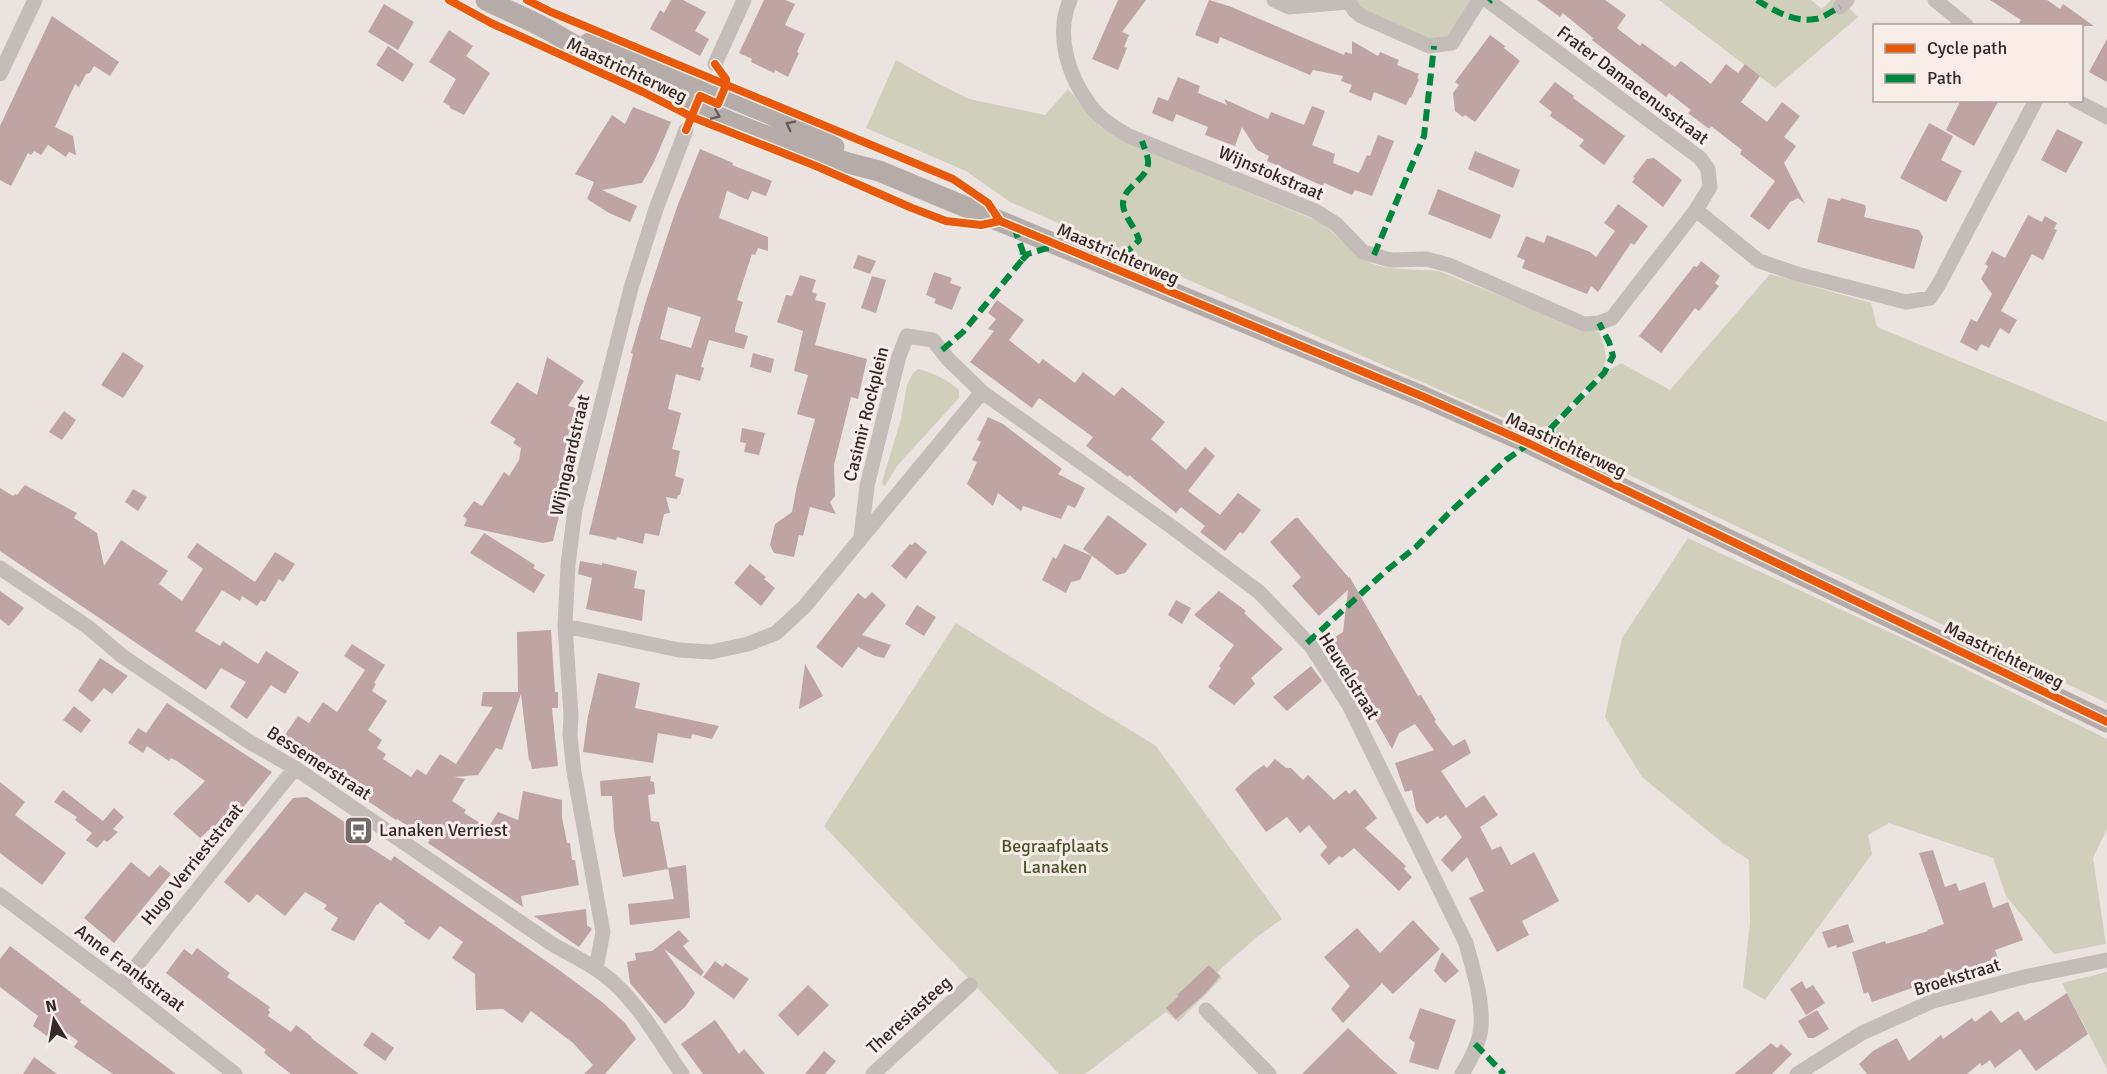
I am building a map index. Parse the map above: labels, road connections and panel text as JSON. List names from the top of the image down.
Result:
{
  "streets": {
    "main road": ["Maastrichterweg"],
    "street": [
      "Frater Damacenusstraat",
      "Wijnstokstraat",
      "Casimir Rockplein",
      "Wijngaardstraat",
      "Heuvelstraat",
      "Bessemerstraat",
      "Hugo Verrieststraat",
      "Anne Frankstraat",
      "Broekstraat",
      "Theresiasteeg"
    ]
  },
  "crossings": [
    ["Frater Damacenusstraat", "Wijnstokstraat"],
    ["Casimir Rockplein", "Heuvelstraat"],
    ["Wijngaardstraat", "Bessemerstraat"],
    ["Bessemerstraat", "Hugo Verrieststraat"],
    ["Hugo Verrieststraat", "Anne Frankstraat"]
  ],
  "parks": ["Begraafplaats Lanaken"],
  "places": {
    "bus stop": ["Lanaken Verriest"]
  },
  "legend": ["Cycle path", "Path"],
  "north": "top"
}
